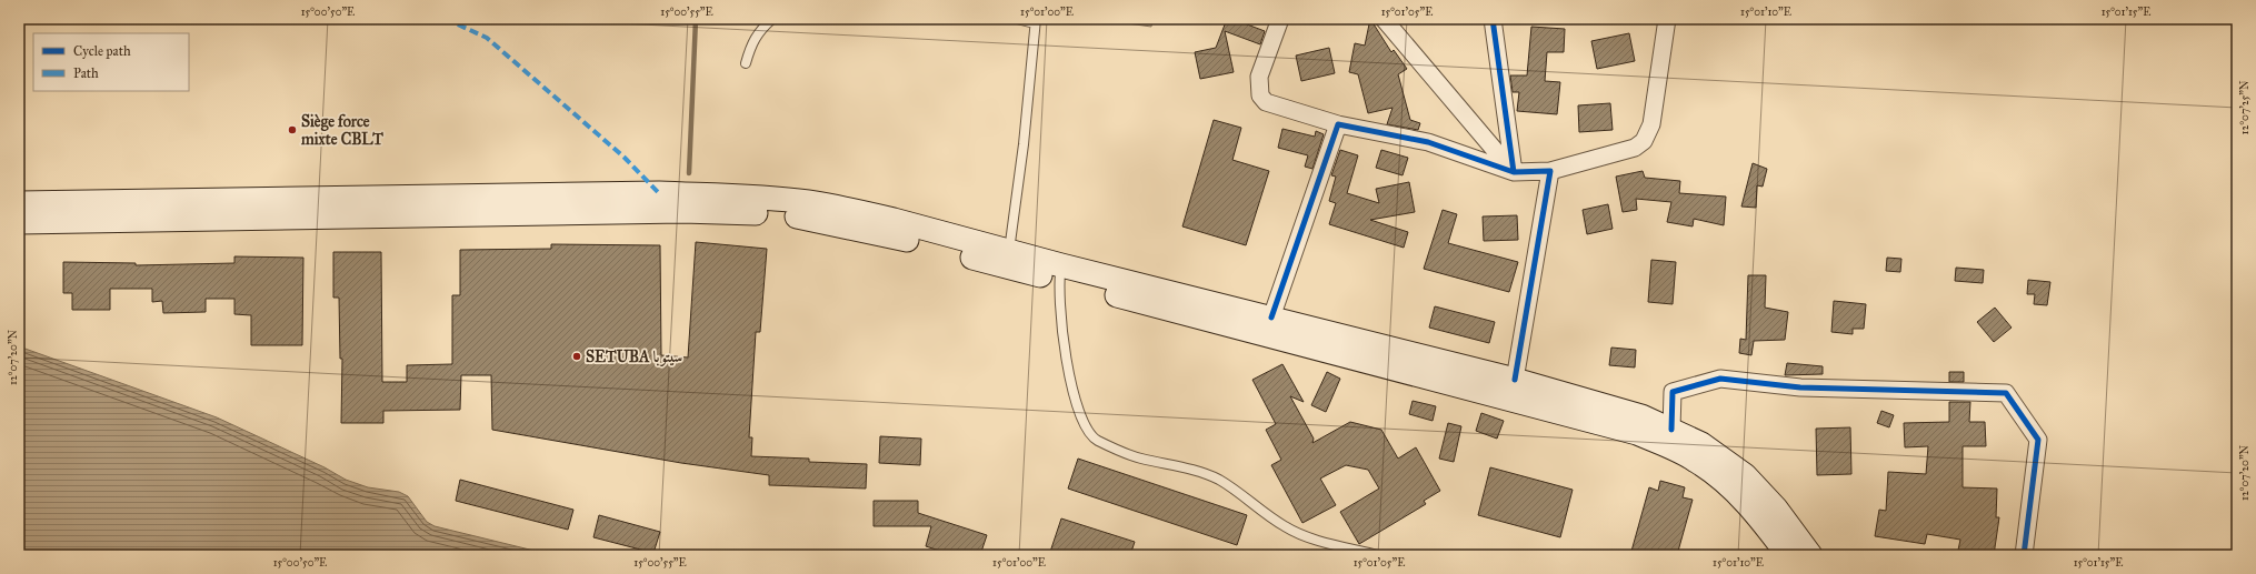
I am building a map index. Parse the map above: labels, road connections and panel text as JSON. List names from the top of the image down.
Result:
{
  "places": ["Siège force mixte CBLT", "SETUBA سيتوبا"],
  "legend": ["Cycle path", "Path"],
  "coordinates": [
    "15°00'50\"E",
    "15°00'55\"E",
    "15°01'00\"E",
    "15°01'05\"E",
    "15°01'10\"E",
    "15°01'15\"E",
    "12°07'25\"N",
    "12°07'20\"N"
  ]
}
